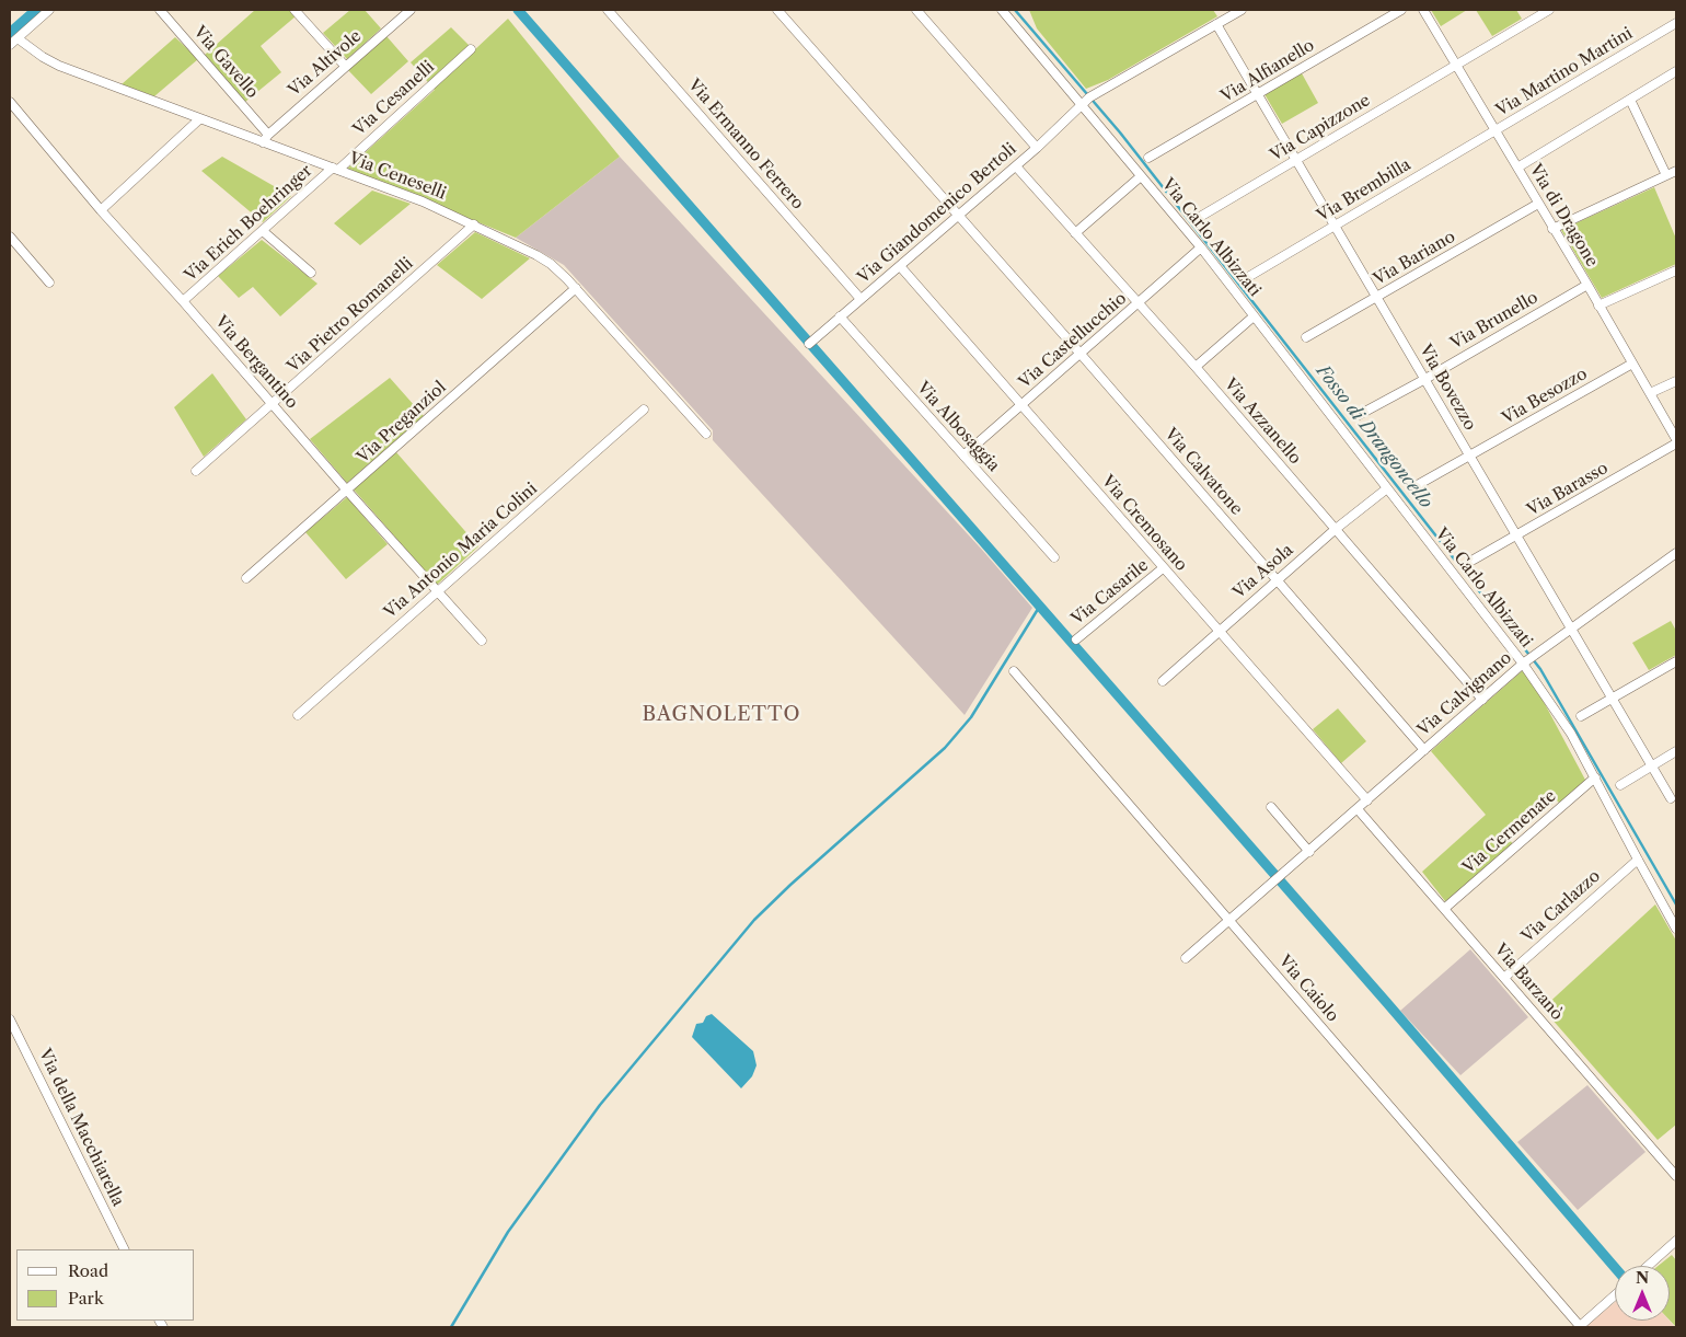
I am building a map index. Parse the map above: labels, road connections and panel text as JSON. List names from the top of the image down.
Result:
{
  "streets": {
    "street": [
      "Via Gavello",
      "Via Altivole",
      "Via Alfianello",
      "Via Martino Martini",
      "Via Cesanelli",
      "Via Capizzone",
      "Via Ermanno Ferrero",
      "Via Ceneselli",
      "Via Brembilla",
      "Via Giandomenico Bertoli",
      "Via di Dragone",
      "Via Erich Boehringer",
      "Via Carlo Albizzati",
      "Via Bariano",
      "Via Pietro Romanelli",
      "Via Brunello",
      "Via Castellucchio",
      "Via Bergantino",
      "Via Bovezzo",
      "Via Besozzo",
      "Via Azzanello",
      "Via Preganziol",
      "Via Albosaggia",
      "Via Calvatone",
      "Via Barasso",
      "Via Cremosano",
      "Via Antonio Maria Colini",
      "Via Asola",
      "Via Casarile",
      "Via Calvignano",
      "Via Cermenate",
      "Via Carlazzo",
      "Via Barzanò",
      "Via Caiolo",
      "Via della Macchiarella"
    ]
  },
  "crossings": [
    ["Via Gavello", "Via Altivole"],
    ["Via Gavello", "Via Ceneselli"],
    ["Via Altivole", "Via Ceneselli"],
    ["Via Alfianello", "Via Bovezzo"],
    ["Via Martino Martini", "Via Brembilla"],
    ["Via Martino Martini", "Via di Dragone"],
    ["Via Cesanelli", "Via Ceneselli"],
    ["Via Cesanelli", "Via Erich Boehringer"],
    ["Via Capizzone", "Via di Dragone"],
    ["Via Capizzone", "Via Bovezzo"],
    ["Via Ermanno Ferrero", "Via Giandomenico Bertoli"],
    ["Via Ceneselli", "Via Erich Boehringer"],
    ["Via Ceneselli", "Via Pietro Romanelli"],
    ["Via Ceneselli", "Via Preganziol"],
    ["Via Brembilla", "Via di Dragone"],
    ["Via Brembilla", "Via Bovezzo"],
    ["Via Giandomenico Bertoli", "Via Carlo Albizzati"],
    ["Via Giandomenico Bertoli", "Via Bovezzo"],
    ["Via Giandomenico Bertoli", "Via Azzanello"],
    ["Via Giandomenico Bertoli", "Via Albosaggia"],
    ["Via Giandomenico Bertoli", "Via Calvatone"],
    ["Via Giandomenico Bertoli", "Via Cremosano"],
    ["Via di Dragone", "Via Bariano"],
    ["Via di Dragone", "Via Brunello"],
    ["Via di Dragone", "Via Besozzo"],
    ["Via Erich Boehringer", "Via Bergantino"],
    ["Via Carlo Albizzati", "Via Castellucchio"],
    ["Via Carlo Albizzati", "Via Asola"],
    ["Via Carlo Albizzati", "Via Calvignano"],
    ["Via Carlo Albizzati", "Via Cermenate"],
    ["Via Carlo Albizzati", "Via Carlazzo"],
    ["Via Bariano", "Via Bovezzo"],
    ["Via Pietro Romanelli", "Via Bergantino"],
    ["Via Brunello", "Via Bovezzo"],
    ["Via Castellucchio", "Via Azzanello"],
    ["Via Castellucchio", "Via Albosaggia"],
    ["Via Castellucchio", "Via Calvatone"],
    ["Via Castellucchio", "Via Cremosano"],
    ["Via Bergantino", "Via Preganziol"],
    ["Via Bergantino", "Via Antonio Maria Colini"],
    ["Via Bovezzo", "Via Besozzo"],
    ["Via Bovezzo", "Via Barasso"],
    ["Via Bovezzo", "Via Calvignano"],
    ["Via Azzanello", "Via Asola"],
    ["Via Azzanello", "Via Calvignano"],
    ["Via Calvatone", "Via Asola"],
    ["Via Calvatone", "Via Calvignano"],
    ["Via Cremosano", "Via Asola"],
    ["Via Cremosano", "Via Casarile"],
    ["Via Cremosano", "Via Calvignano"],
    ["Via Calvignano", "Via Barzanò"],
    ["Via Calvignano", "Via Caiolo"],
    ["Via Cermenate", "Via Barzanò"],
    ["Via Carlazzo", "Via Barzanò"]
  ],
  "districts": ["BAGNOLETTO"],
  "water": ["Fosso di Drangoncello"],
  "legend": ["Road", "Park"],
  "north": "top"
}
